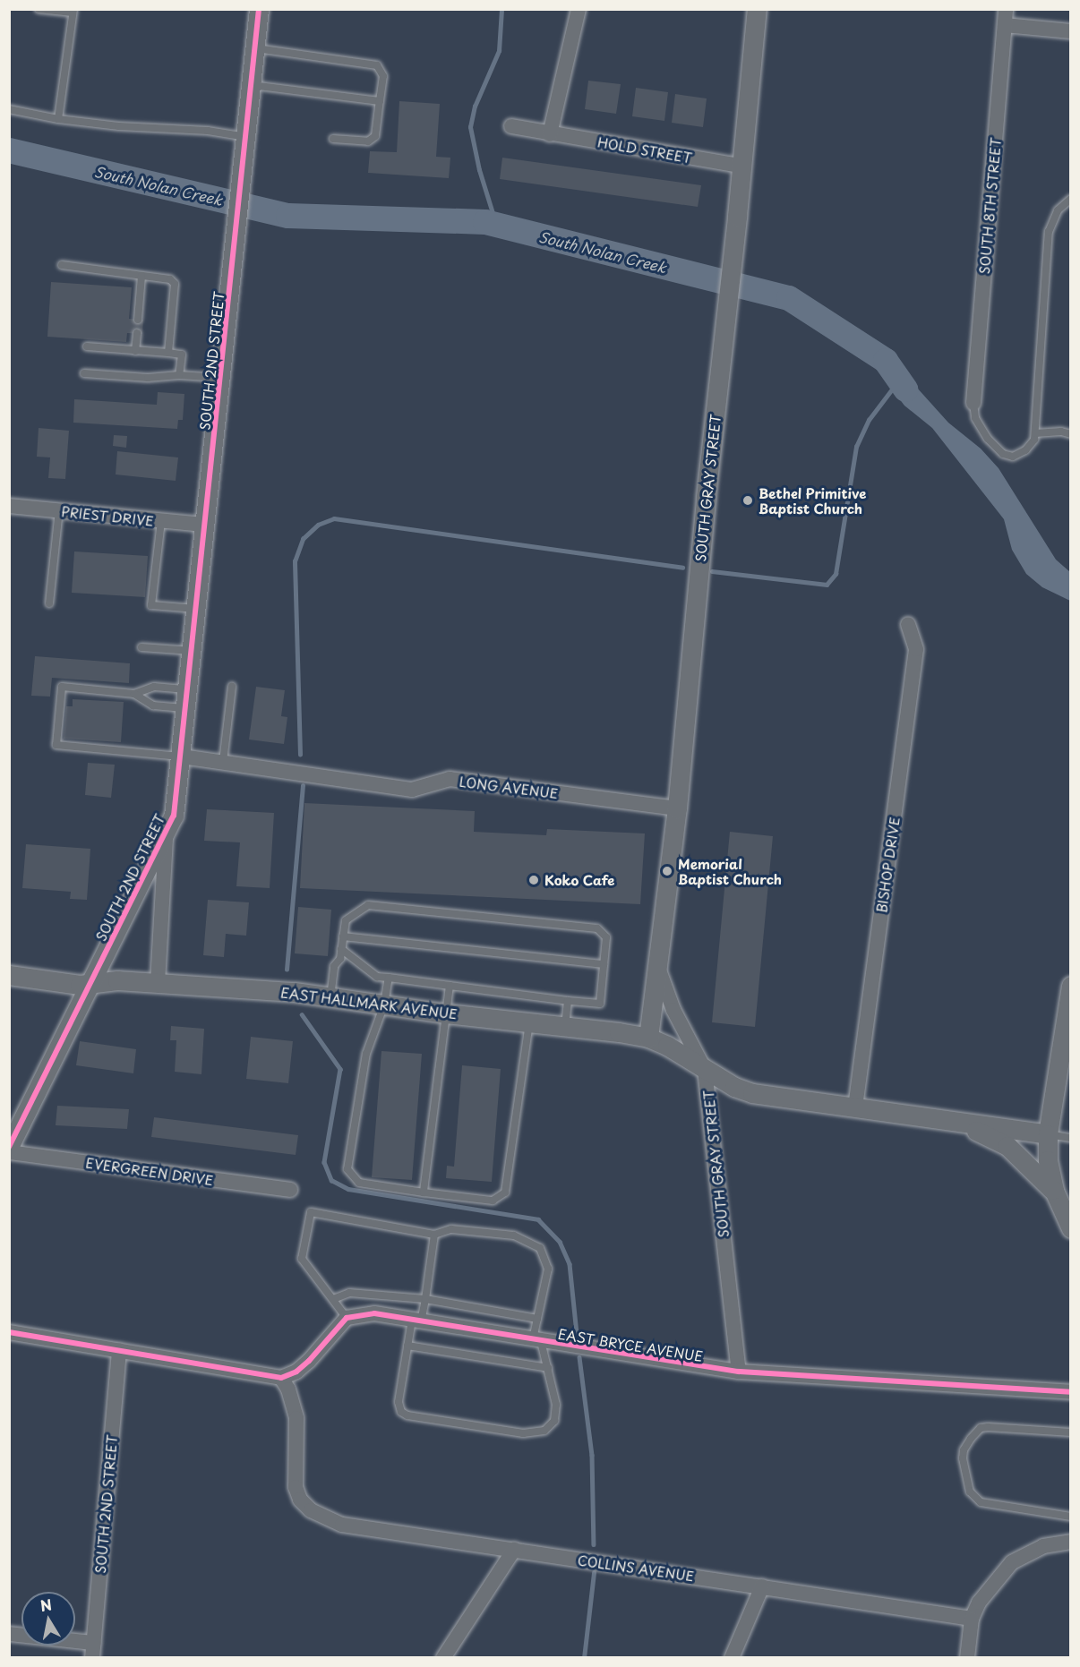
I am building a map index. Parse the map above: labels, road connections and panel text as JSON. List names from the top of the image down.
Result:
{
  "streets": {
    "street": [
      "HOLD STREET",
      "SOUTH 8TH STREET",
      "SOUTH 2ND STREET",
      "SOUTH GRAY STREET",
      "PRIEST DRIVE",
      "LONG AVENUE",
      "BISHOP DRIVE",
      "EAST HALLMARK AVENUE",
      "EVERGREEN DRIVE",
      "EAST BRYCE AVENUE",
      "COLLINS AVENUE"
    ]
  },
  "crossings": [
    ["HOLD STREET", "SOUTH GRAY STREET"],
    ["SOUTH 2ND STREET", "PRIEST DRIVE"],
    ["SOUTH 2ND STREET", "LONG AVENUE"],
    ["SOUTH 2ND STREET", "EAST HALLMARK AVENUE"],
    ["SOUTH GRAY STREET", "LONG AVENUE"],
    ["SOUTH GRAY STREET", "EAST HALLMARK AVENUE"],
    ["SOUTH GRAY STREET", "EAST BRYCE AVENUE"],
    ["BISHOP DRIVE", "EAST HALLMARK AVENUE"]
  ],
  "water": ["South Nolan Creek"],
  "places": ["Bethel Primitive Baptist Church", "Memorial Baptist Church", "Koko Cafe"],
  "north": "top"
}
